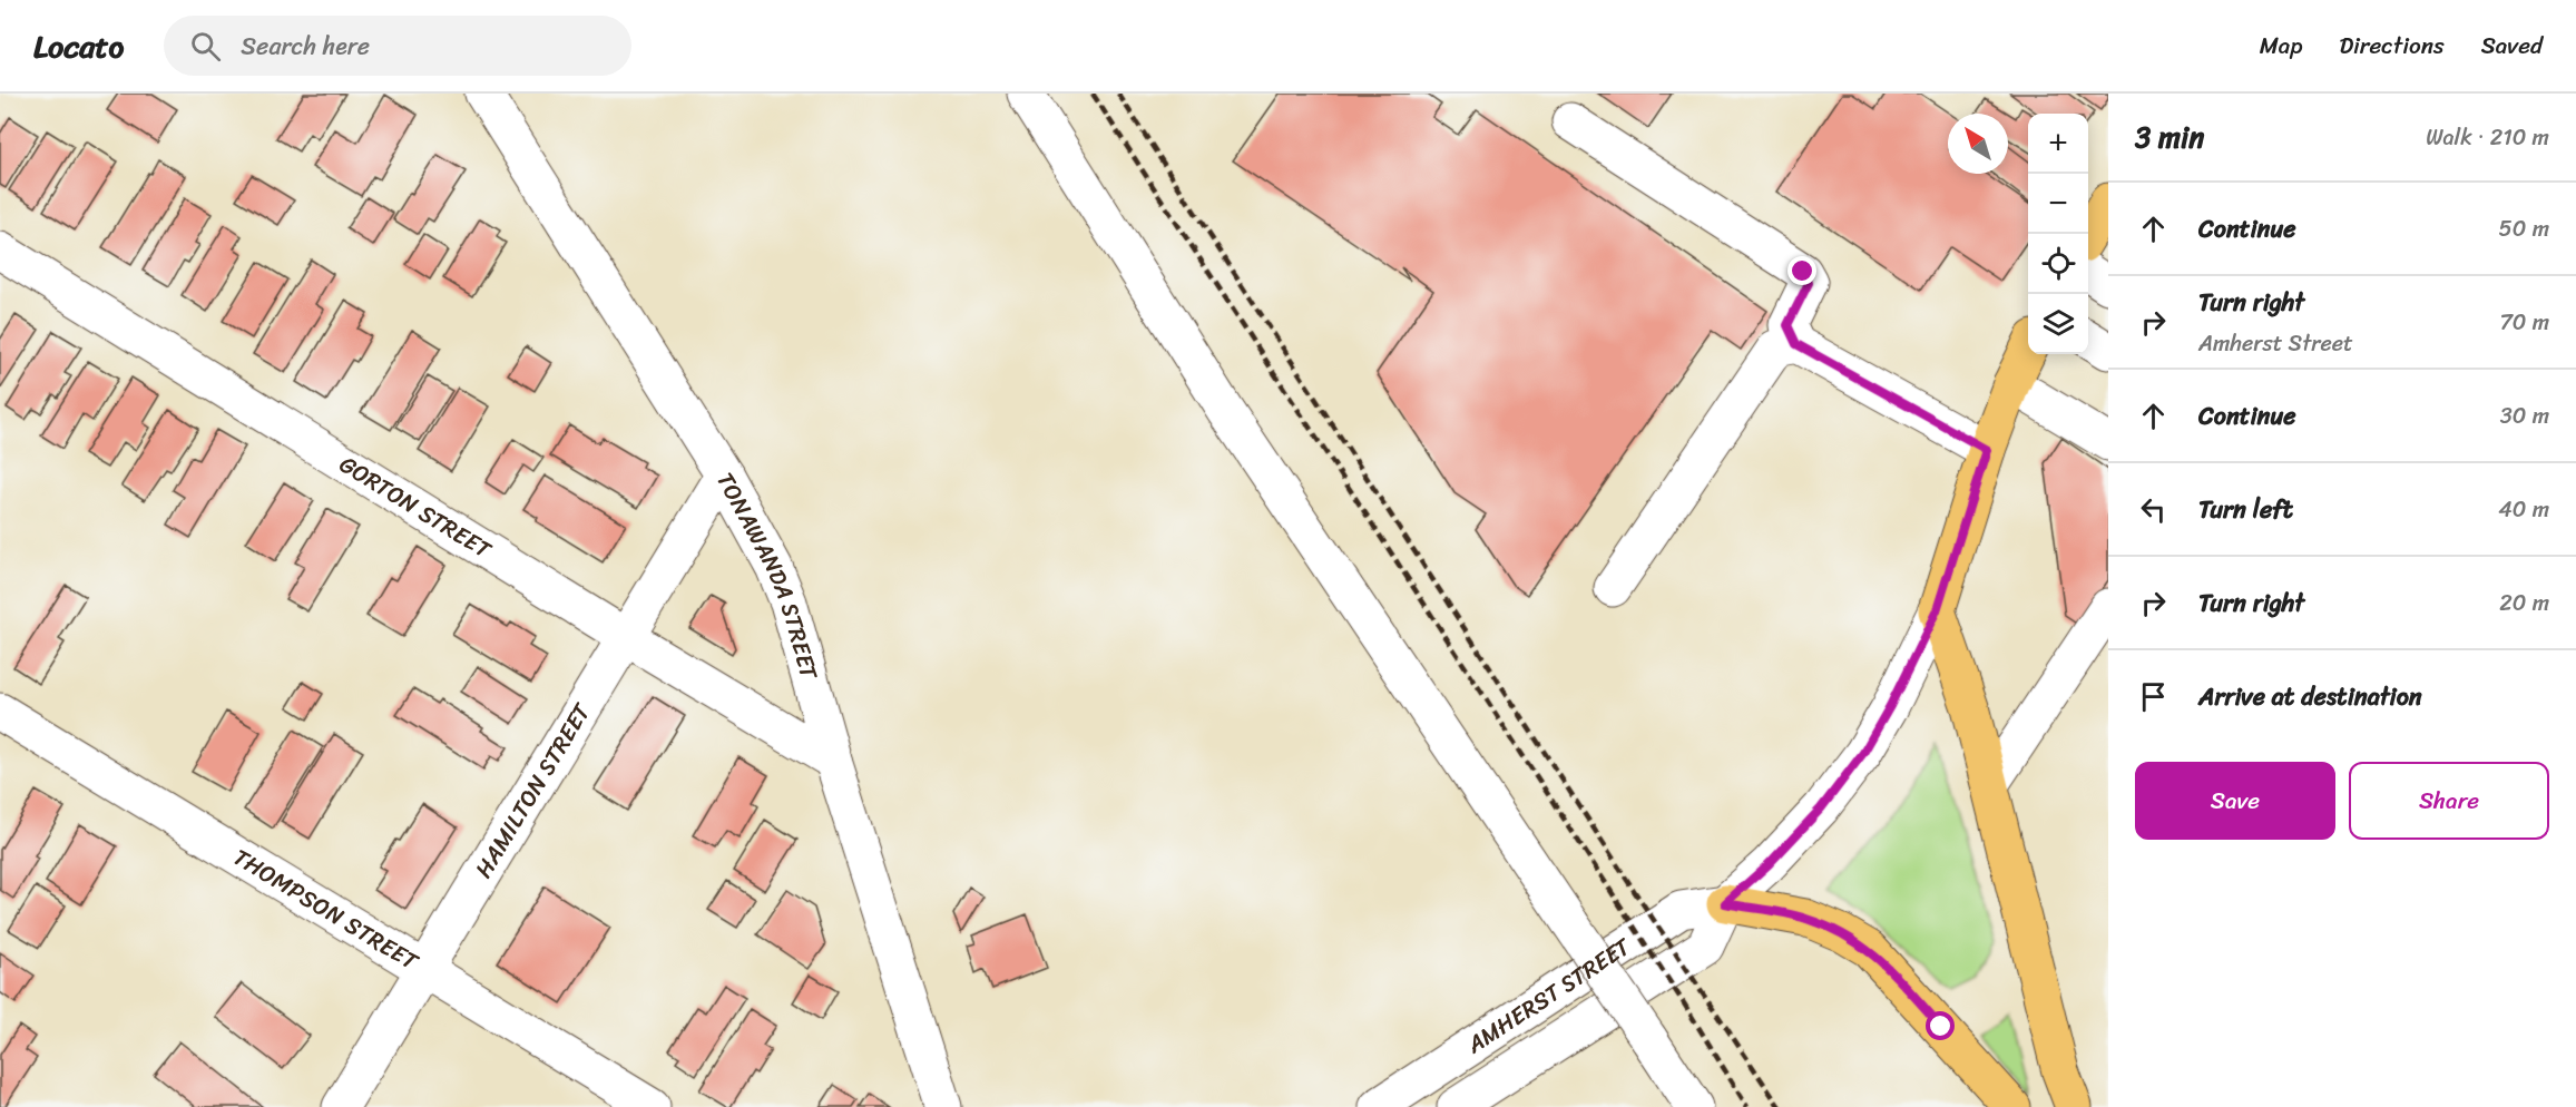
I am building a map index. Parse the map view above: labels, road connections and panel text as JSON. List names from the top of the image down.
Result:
{
  "streets": {
    "street": [
      "GORTON STREET",
      "TONAWANDA STREET",
      "HAMILTON STREET",
      "THOMPSON STREET",
      "AMHERST STREET"
    ]
  },
  "crossings": [
    ["GORTON STREET", "TONAWANDA STREET"],
    ["GORTON STREET", "HAMILTON STREET"],
    ["TONAWANDA STREET", "HAMILTON STREET"],
    ["HAMILTON STREET", "THOMPSON STREET"]
  ],
  "north": "top left",
  "page": {
    "header": "Locato",
    "search": "Search here",
    "nav": ["Map", "Directions", "Saved"],
    "heading": ["3 min", "Walk · 210 m"],
    "map_buttons": ["+", "−"],
    "list": [
      ["Continue", "50 m"],
      ["Turn right", "Amherst Street", "70 m"],
      ["Continue", "30 m"],
      ["Turn left", "40 m"],
      ["Turn right", "20 m"],
      "Arrive at destination"
    ],
    "buttons": ["Save", "Share"]
  }
}
